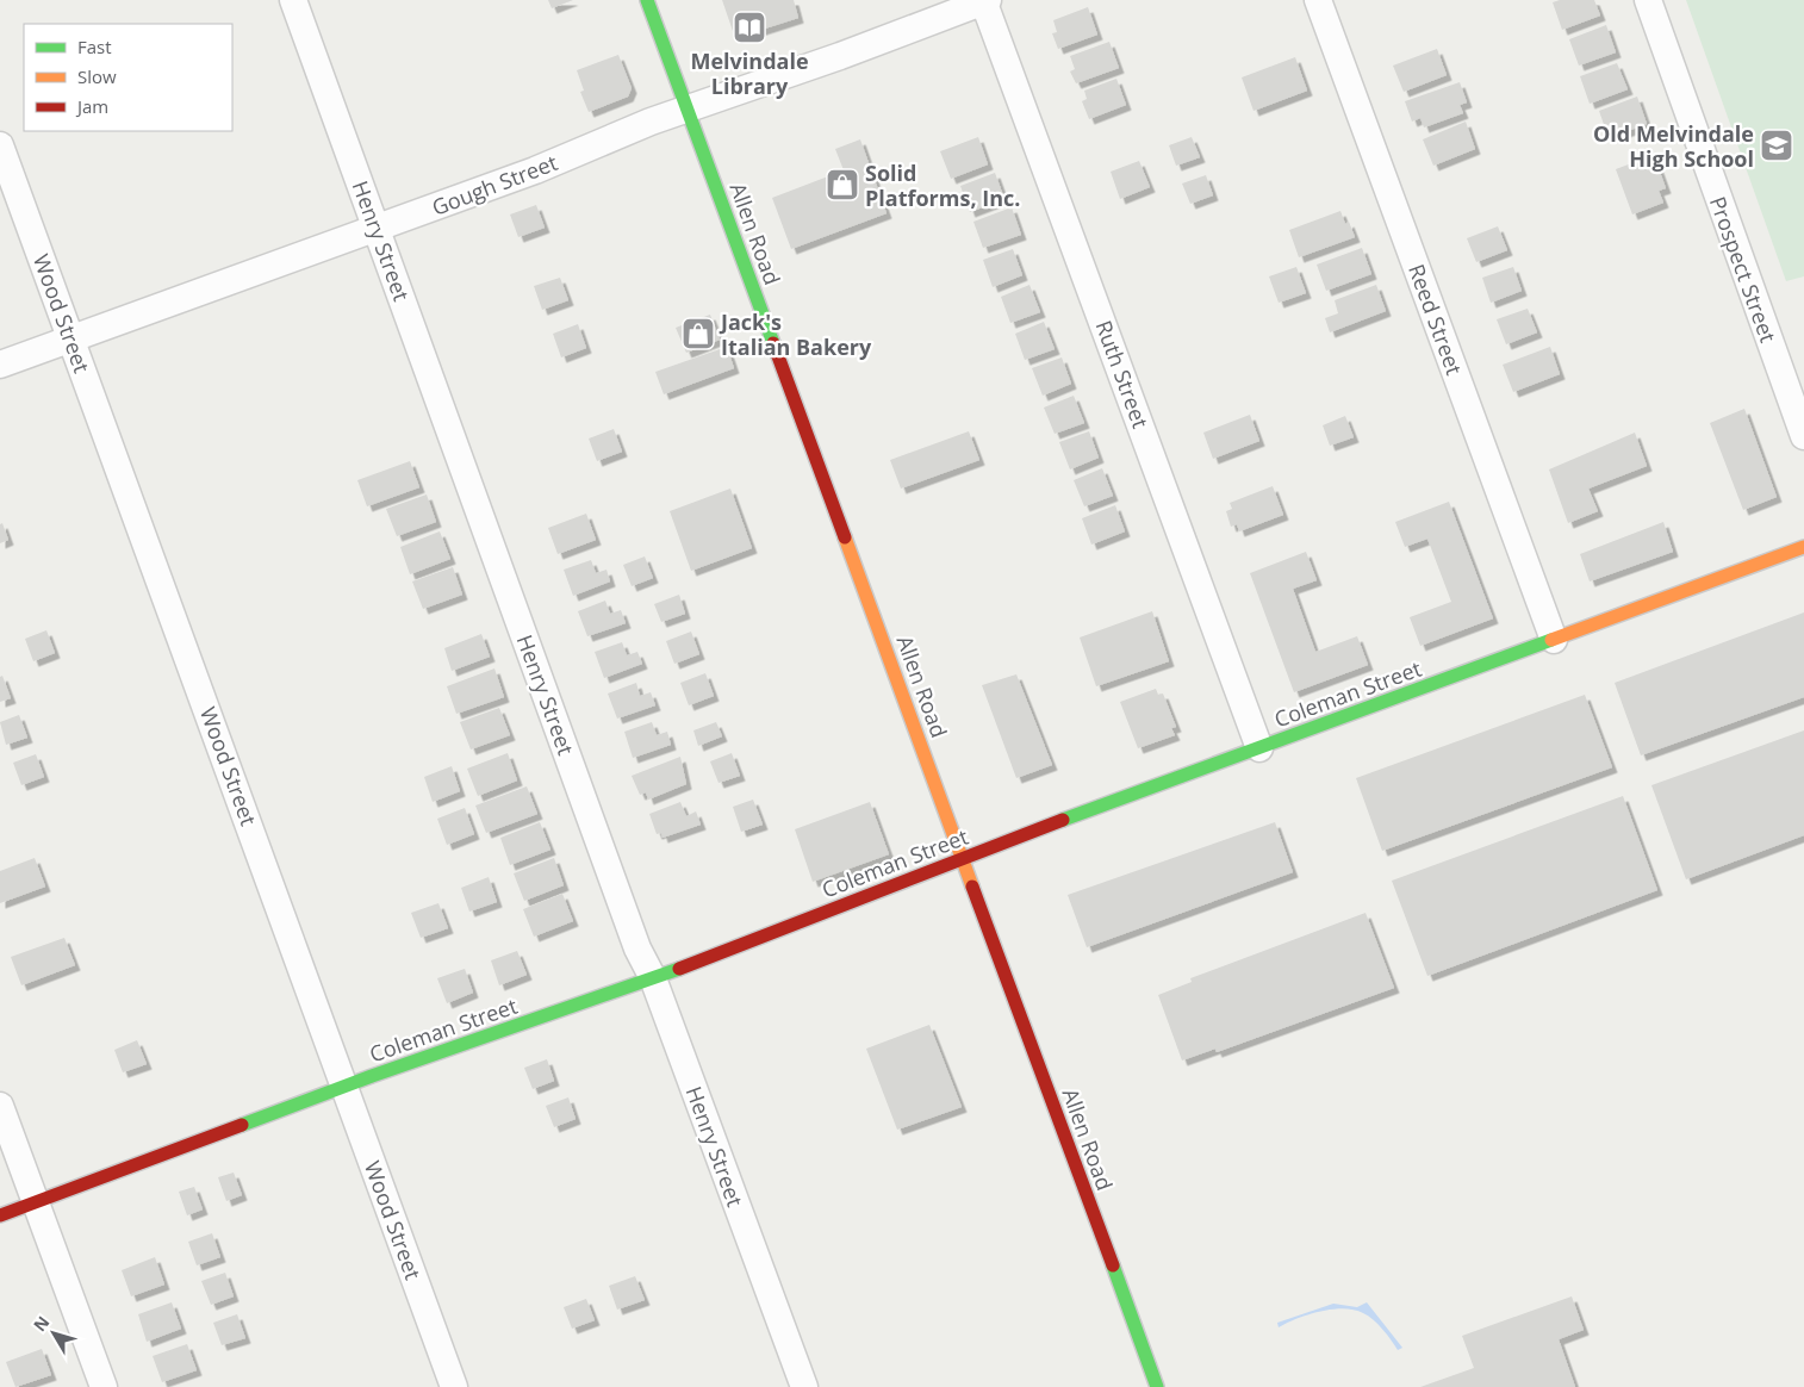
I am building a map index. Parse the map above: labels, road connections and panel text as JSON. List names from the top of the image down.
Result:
{
  "streets": {
    "street": [
      "Gough Street",
      "Allen Road",
      "Henry Street",
      "Prospect Street",
      "Wood Street",
      "Reed Street",
      "Ruth Street",
      "Coleman Street"
    ]
  },
  "crossings": [
    ["Gough Street", "Allen Road"],
    ["Gough Street", "Henry Street"],
    ["Gough Street", "Wood Street"],
    ["Gough Street", "Ruth Street"],
    ["Allen Road", "Coleman Street"],
    ["Henry Street", "Coleman Street"],
    ["Wood Street", "Coleman Street"],
    ["Reed Street", "Coleman Street"],
    ["Ruth Street", "Coleman Street"]
  ],
  "places": {
    "library": ["Melvindale Library"],
    "school or university": ["Old Melvindale High School"],
    "shop": ["Solid Platforms, Inc.", "Jack's Italian Bakery"]
  },
  "legend": ["Fast", "Slow", "Jam"],
  "north": "top left"
}
